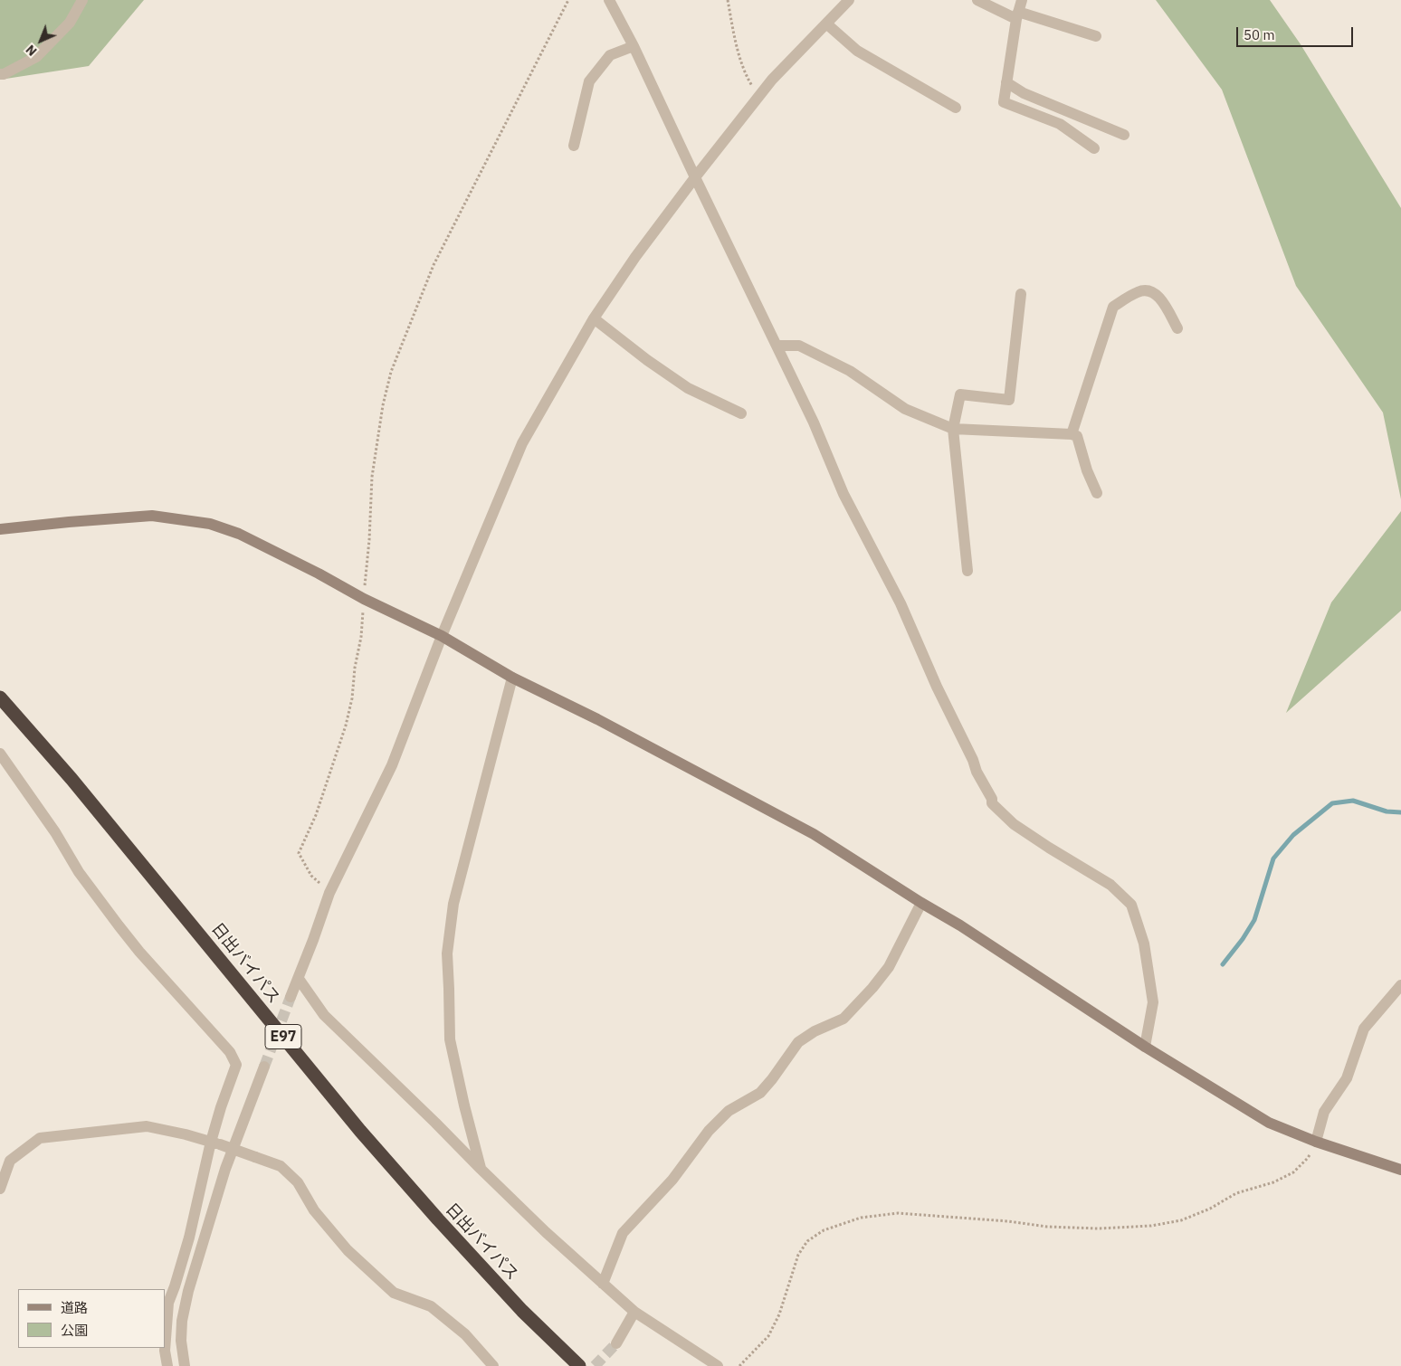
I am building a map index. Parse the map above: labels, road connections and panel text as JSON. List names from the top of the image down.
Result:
{
  "streets": {
    "highway": ["日出バイパス", "E97"]
  },
  "legend": ["道路", "公園"],
  "scale_bar": "50 m",
  "north": "bottom left"
}
